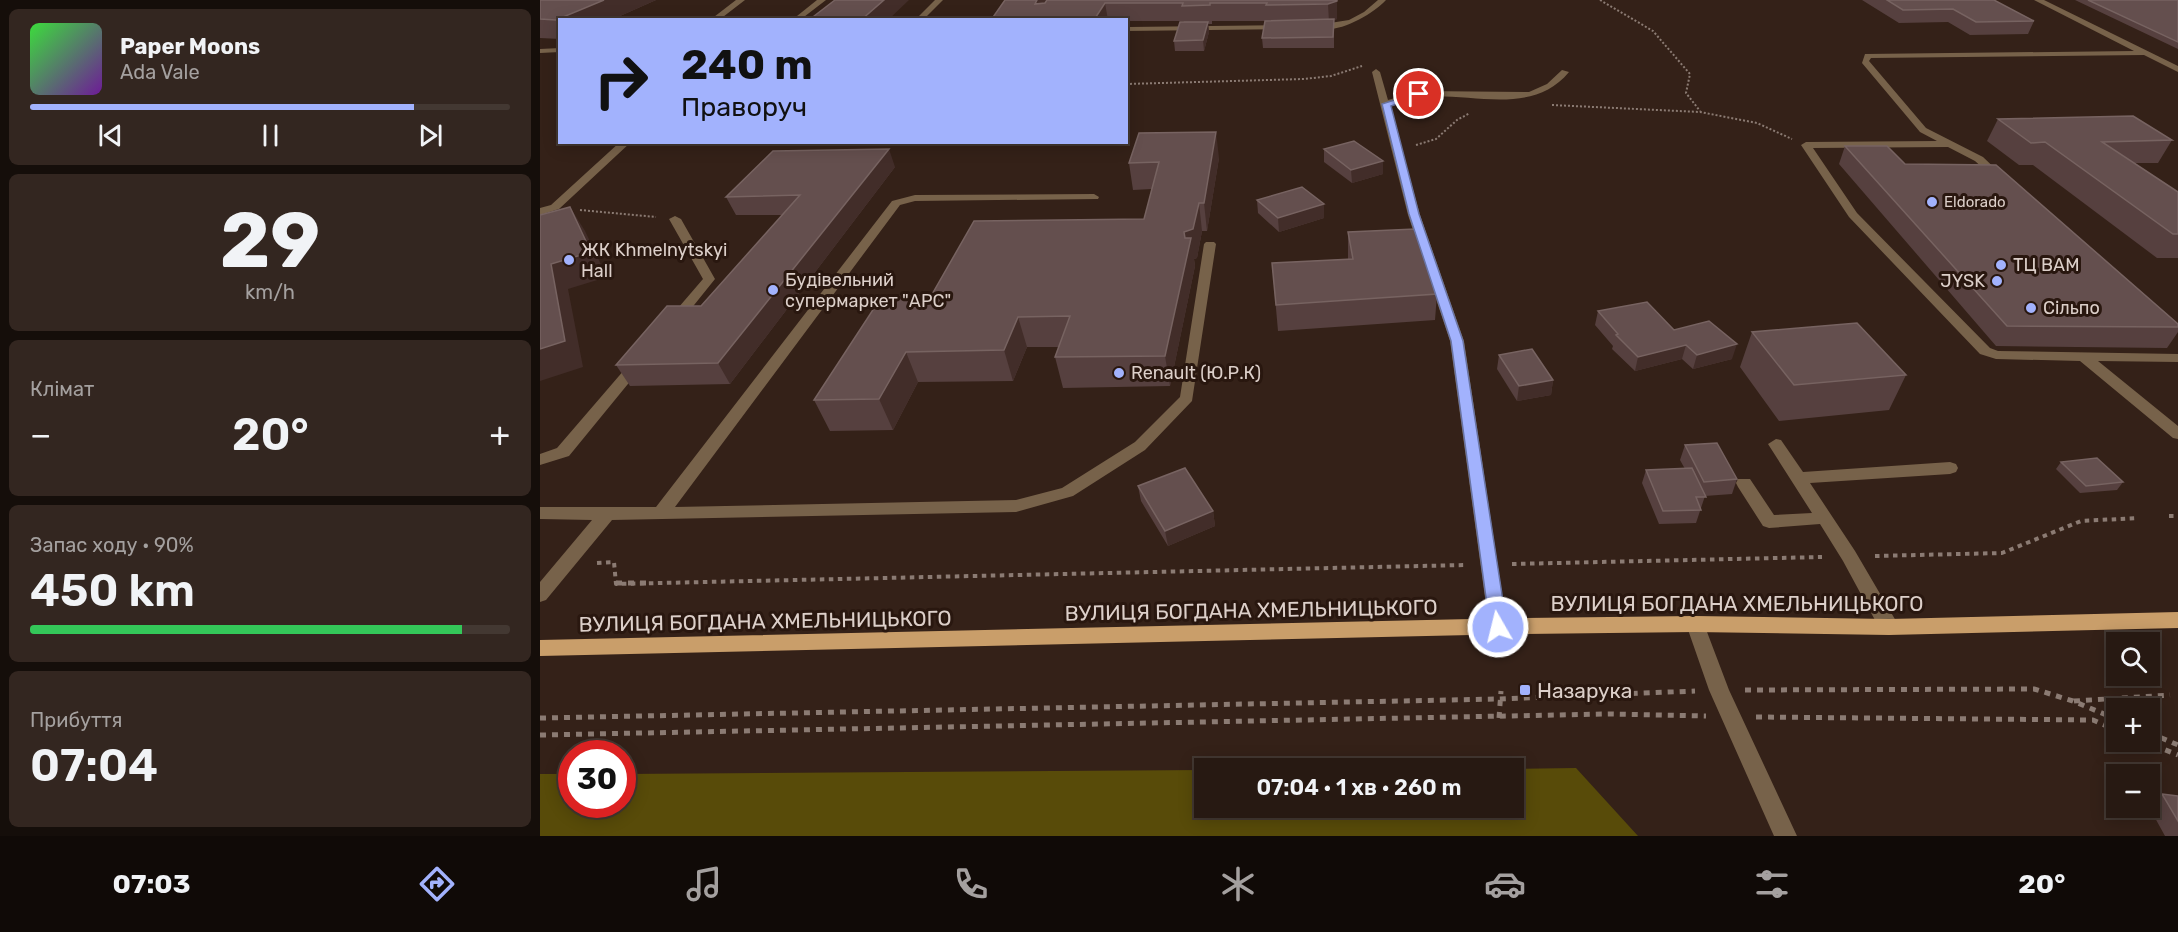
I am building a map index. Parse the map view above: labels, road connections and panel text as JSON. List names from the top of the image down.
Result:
{
  "streets": {
    "main road": ["ВУЛИЦЯ БОГДАНА ХМЕЛЬНИЦЬКОГО"]
  },
  "places": {
    "other": [
      "Eldorado",
      "ЖК Khmelnytskyi Hall",
      "ТЦ ВАМ",
      "JYSK",
      "Будівельний супермаркет \"АРС\"",
      "Сільпо",
      "Renault (Ю.Р.К)"
    ],
    "transit": ["Назарука"]
  },
  "page": {
    "turn": ["240 m", "Праворуч"],
    "song": ["Paper Moons", "Ada Vale"],
    "tile": [
      ["29", "km/h"],
      "Клімат",
      ["Запас ходу · 90%", "450 km"],
      ["Прибуття", "07:04"]
    ],
    "heat": ["−", "20°", "+"],
    "map_buttons": ["+", "−"],
    "limit": "30",
    "trip": "07:04 · 1 хв · 260 m",
    "tabs": ["07:03", "20°"]
  }
}
